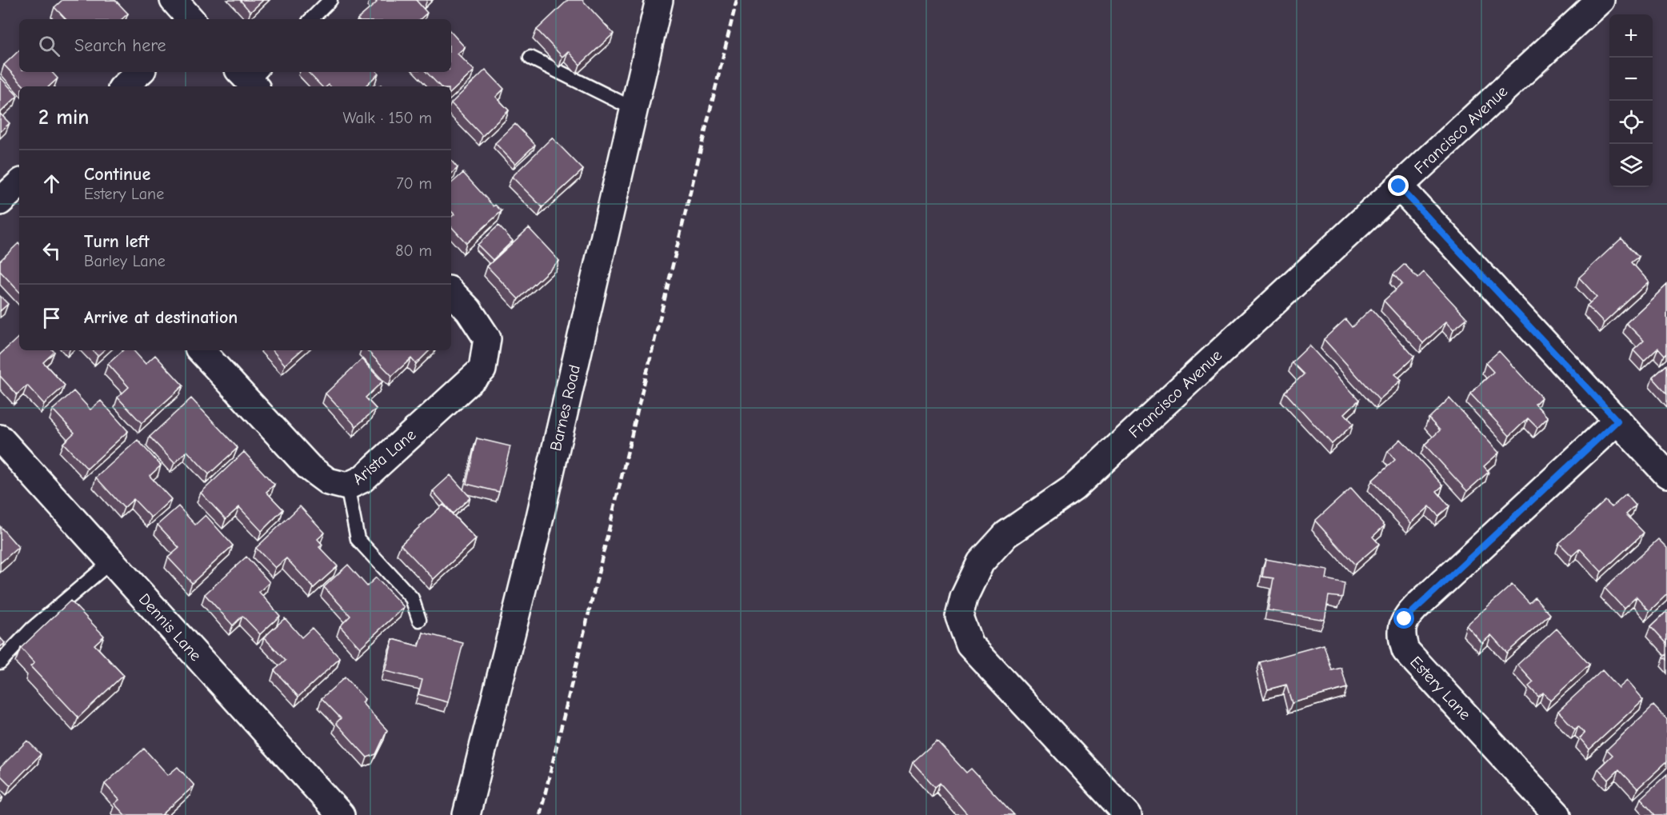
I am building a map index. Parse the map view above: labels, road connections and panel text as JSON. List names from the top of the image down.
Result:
{
  "streets": {
    "street": [
      "Francisco Avenue",
      "Barnes Road",
      "Arista Lane",
      "Dennis Lane",
      "Estery Lane"
    ]
  },
  "page": {
    "map_buttons": ["+", "−"],
    "search": "Search here",
    "heading": ["2 min", "Walk · 150 m"],
    "list": [
      ["Continue", "Estery Lane", "70 m"],
      ["Turn left", "Barley Lane", "80 m"],
      "Arrive at destination"
    ]
  }
}
